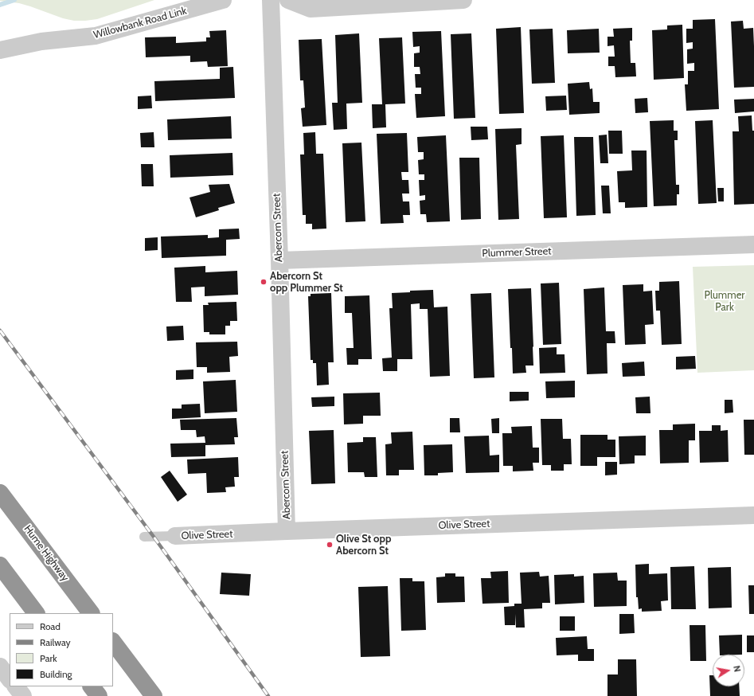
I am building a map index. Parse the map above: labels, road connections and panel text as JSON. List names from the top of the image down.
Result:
{
  "streets": {
    "highway": ["Hume Highway"],
    "street": [
      "Willowbank Road Link",
      "Abercorn Street",
      "Plummer Street",
      "Olive Street"
    ]
  },
  "crossings": [
    ["Abercorn Street", "Plummer Street"],
    ["Abercorn Street", "Olive Street"]
  ],
  "parks": ["Plummer Park"],
  "places": ["Abercorn St opp Plummer St", "Olive St opp Abercorn St"],
  "legend": [
    "Road",
    "Railway",
    "Park",
    "Building"
  ],
  "north": "right"
}
